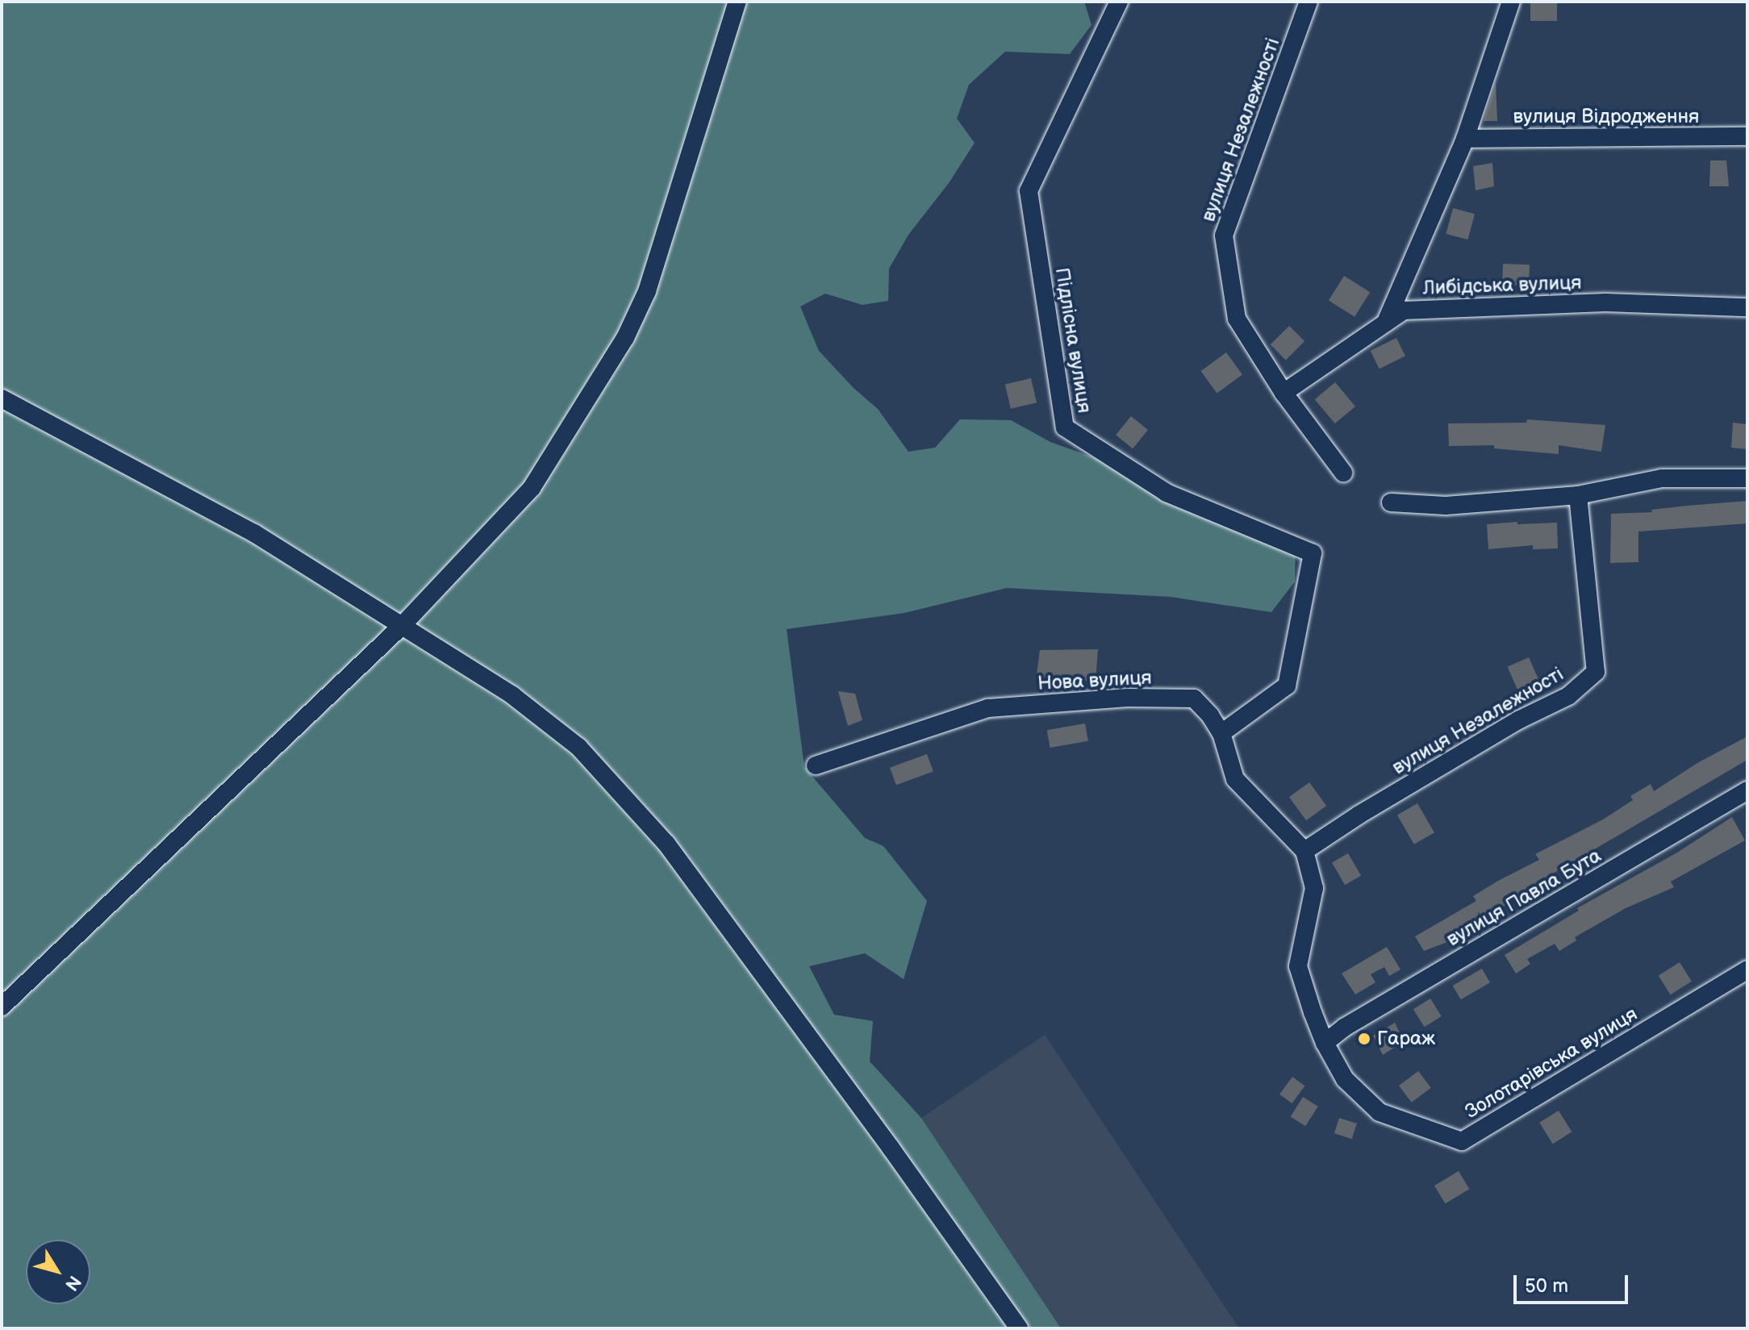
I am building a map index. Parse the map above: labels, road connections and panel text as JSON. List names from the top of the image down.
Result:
{
  "streets": {
    "street": [
      "вулиця Відродження",
      "вулиця Незалежності",
      "Либідська вулиця",
      "Підлісна вулиця",
      "Нова вулиця",
      "вулиця Павла Бута",
      "Золотарівська вулиця"
    ]
  },
  "crossings": [
    ["вулиця Незалежності", "Либідська вулиця"],
    ["вулиця Незалежності", "Нова вулиця"],
    ["Підлісна вулиця", "Нова вулиця"],
    ["вулиця Павла Бута", "Золотарівська вулиця"]
  ],
  "places": ["Гараж"],
  "scale_bar": "50 m",
  "north": "bottom right"
}
